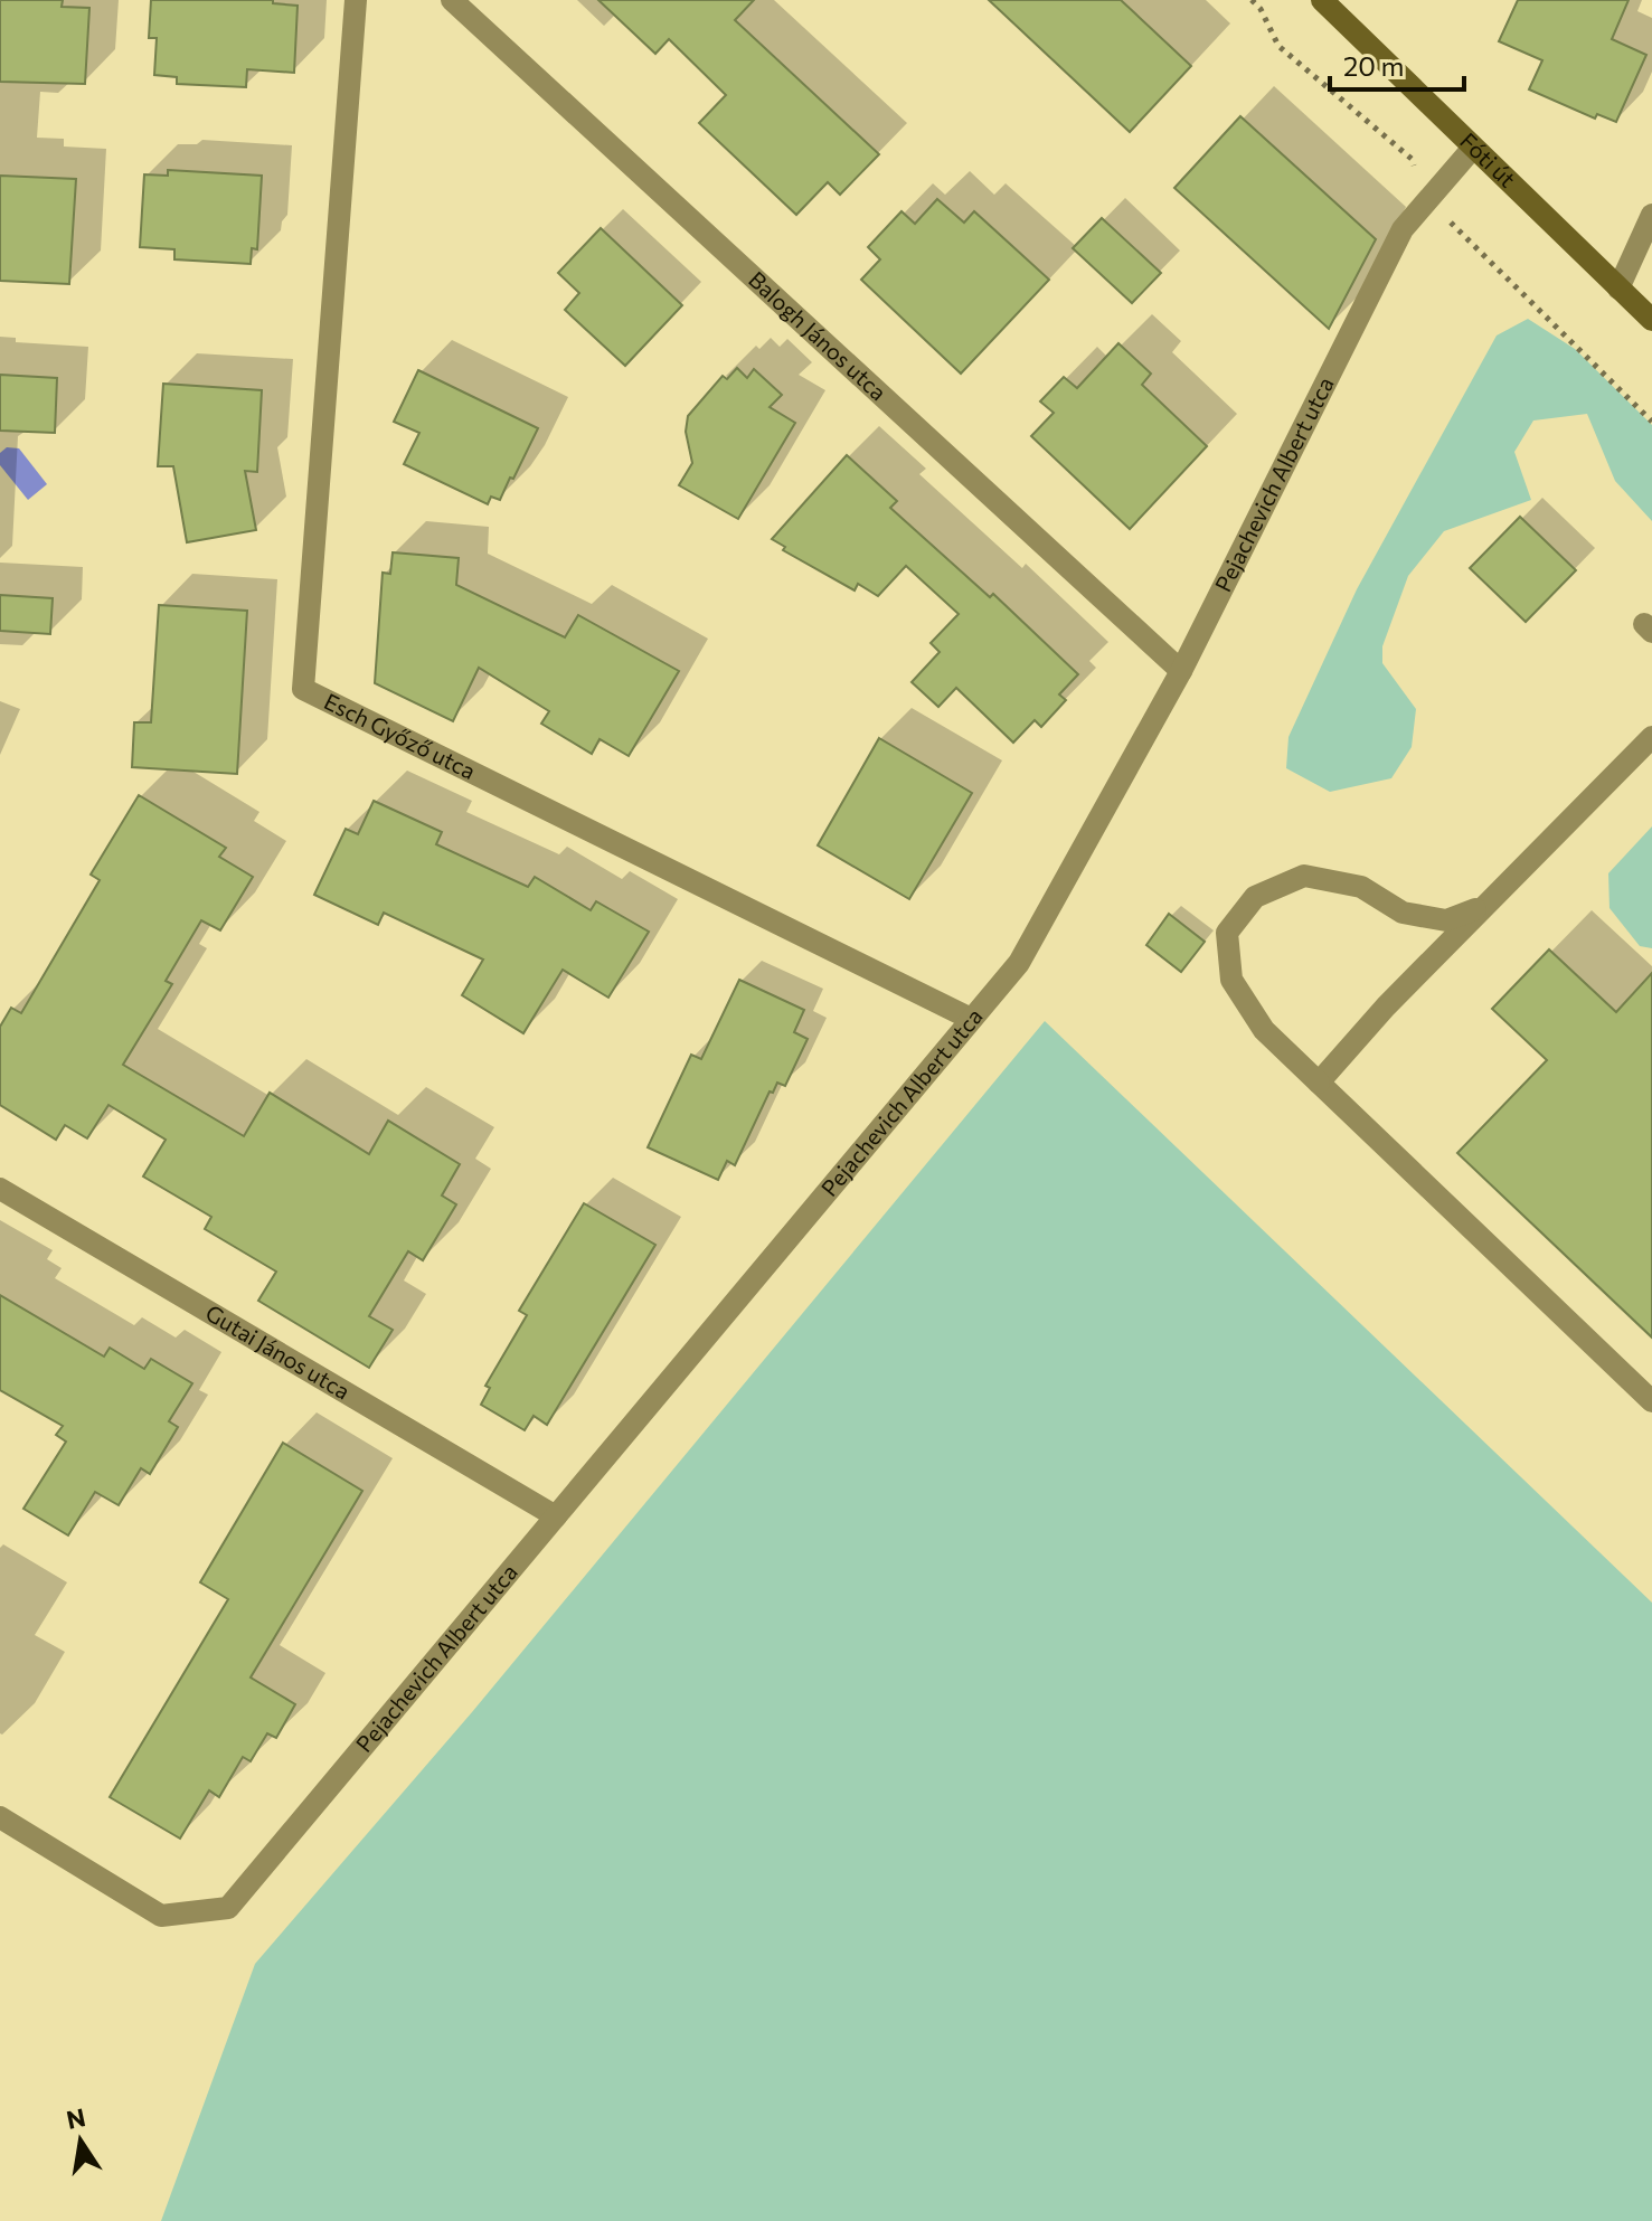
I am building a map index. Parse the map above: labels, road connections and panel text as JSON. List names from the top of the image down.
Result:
{
  "streets": {
    "main road": ["Fóti út"],
    "street": [
      "Balogh János utca",
      "Pejachevich Albert utca",
      "Esch Győző utca",
      "Gutai János utca"
    ]
  },
  "crossings": [
    ["Fóti út", "Pejachevich Albert utca"],
    ["Balogh János utca", "Pejachevich Albert utca"],
    ["Pejachevich Albert utca", "Esch Győző utca"],
    ["Pejachevich Albert utca", "Gutai János utca"]
  ],
  "scale_bar": "20 m",
  "north": "top"
}
